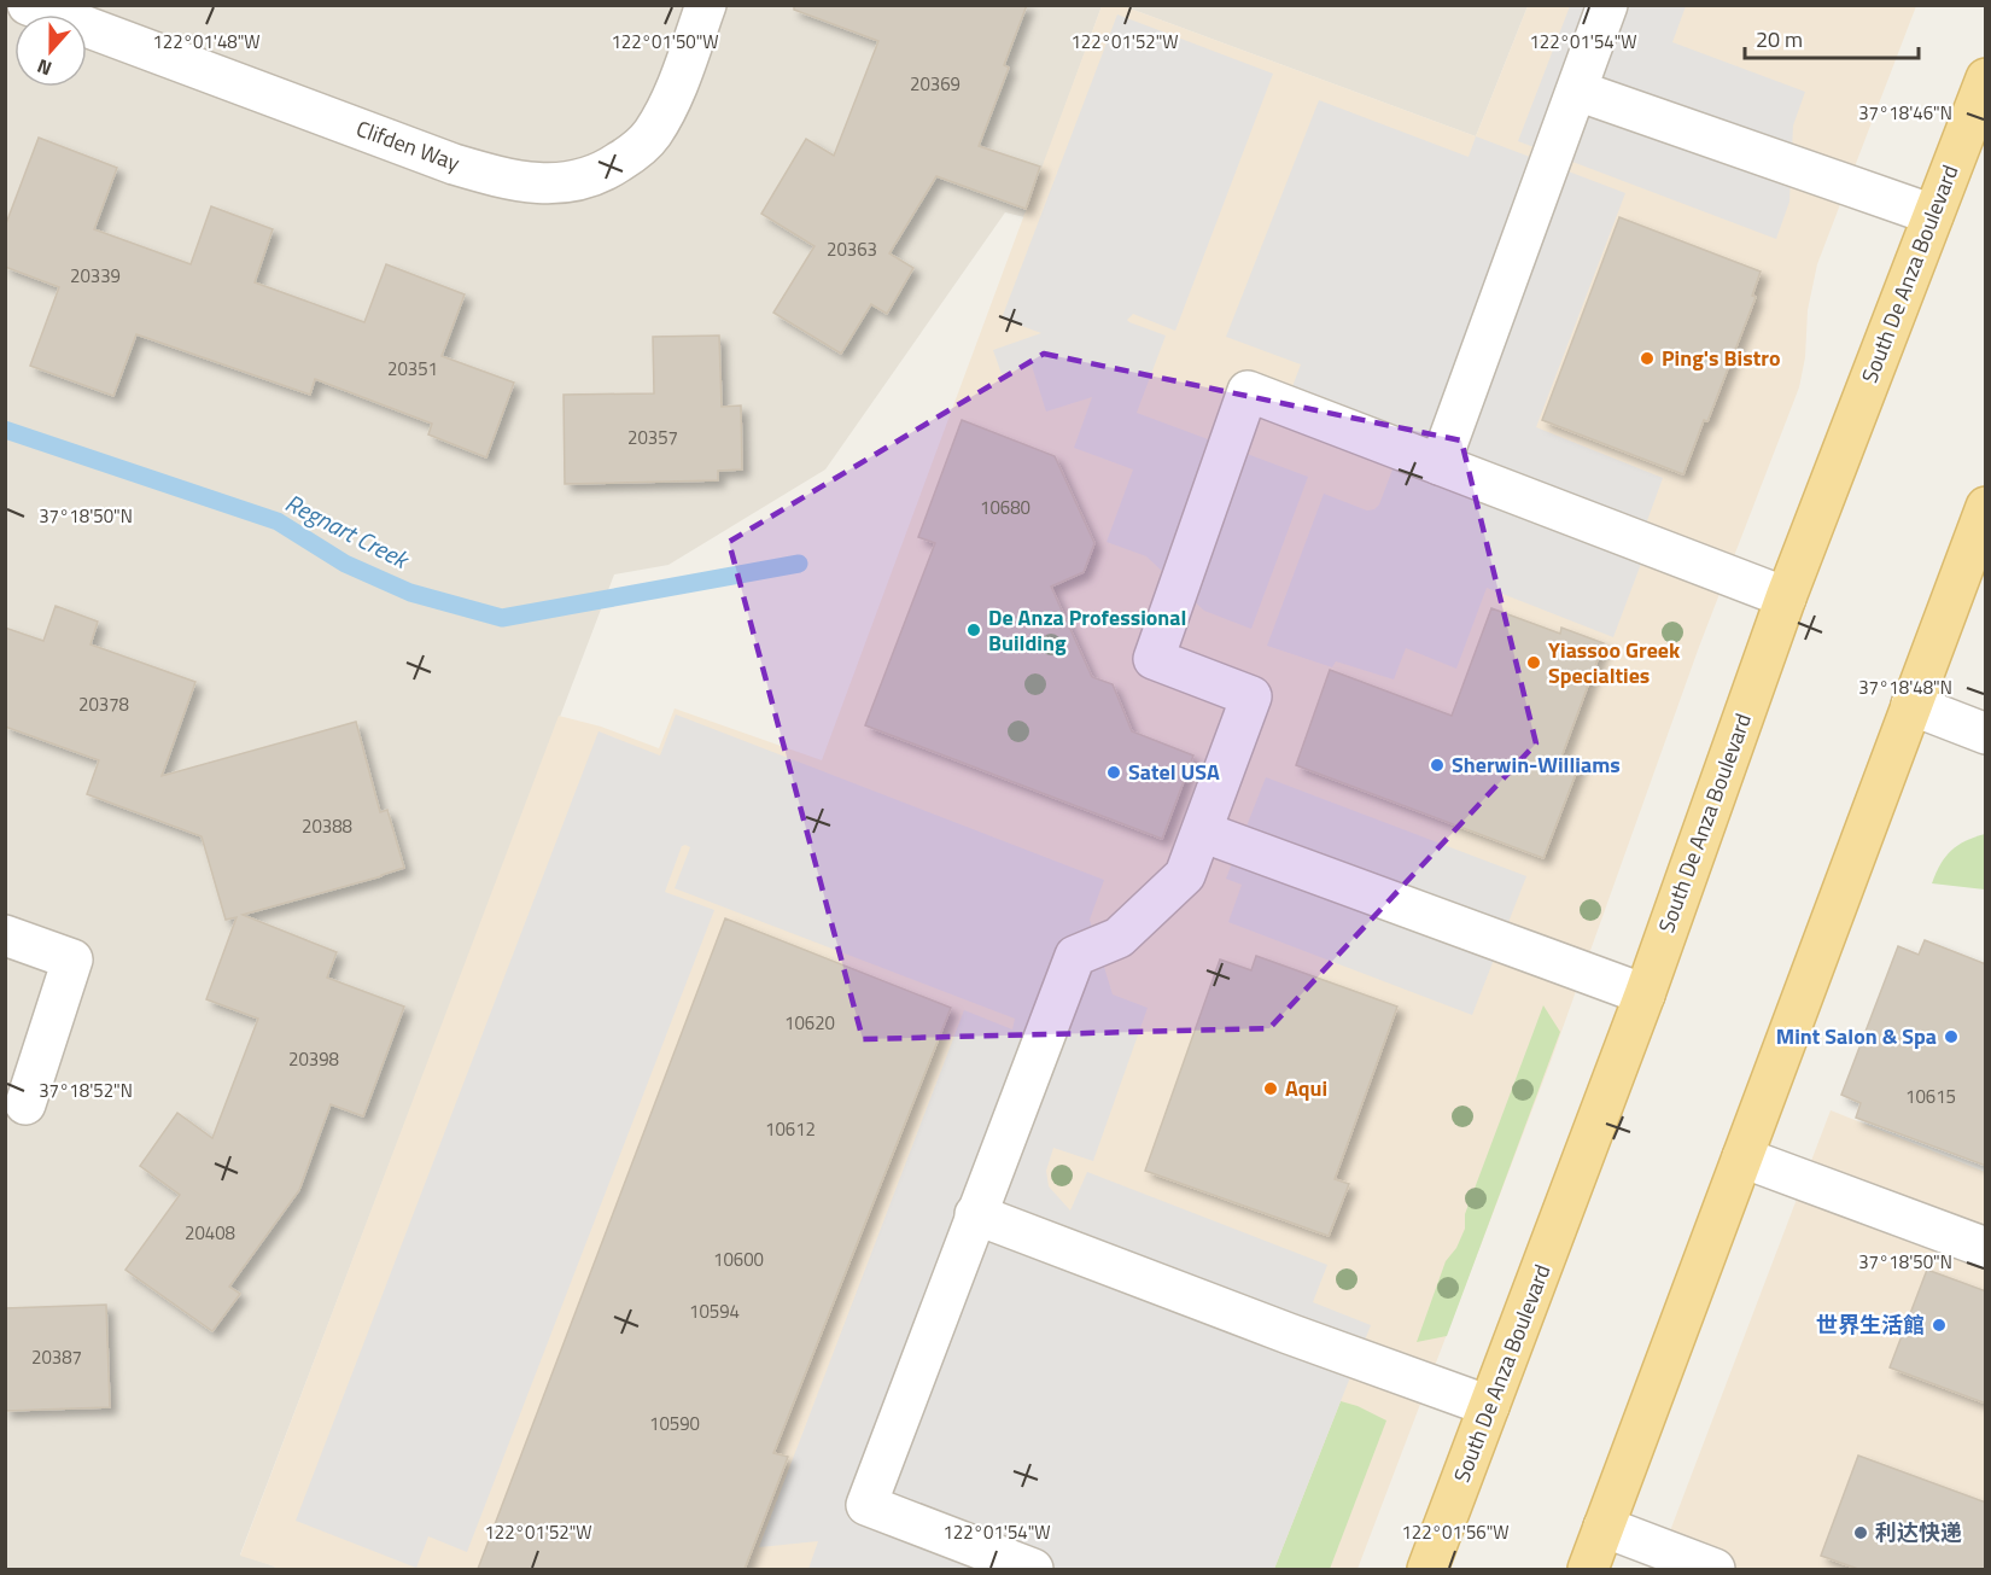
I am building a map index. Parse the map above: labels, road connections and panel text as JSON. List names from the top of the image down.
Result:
{
  "streets": {
    "main road": ["South De Anza Boulevard"],
    "street": ["Clifden Way"]
  },
  "water": ["Regnart Creek"],
  "places": [
    "Ping's Bistro",
    "De Anza Professional Building",
    "Yiassoo Greek Specialties",
    "Sherwin-Williams",
    "Satel USA",
    "Mint Salon & Spa",
    "Aqui",
    "世界生活館",
    "利达快递"
  ],
  "house_numbers": [
    "20369",
    "20363",
    "20339",
    "20351",
    "20357",
    "10680",
    "20378",
    "20388",
    "10620",
    "20398",
    "10615",
    "10612",
    "20408",
    "10600",
    "10594",
    "20387",
    "10590"
  ],
  "scale_bar": "20 m",
  "north": "bottom",
  "coordinates": [
    "122°01'48\"W",
    "122°01'50\"W",
    "122°01'52\"W",
    "122°01'54\"W",
    "37°18'46\"N",
    "37°18'50\"N",
    "37°18'48\"N",
    "37°18'52\"N",
    "122°01'56\"W"
  ]
}
